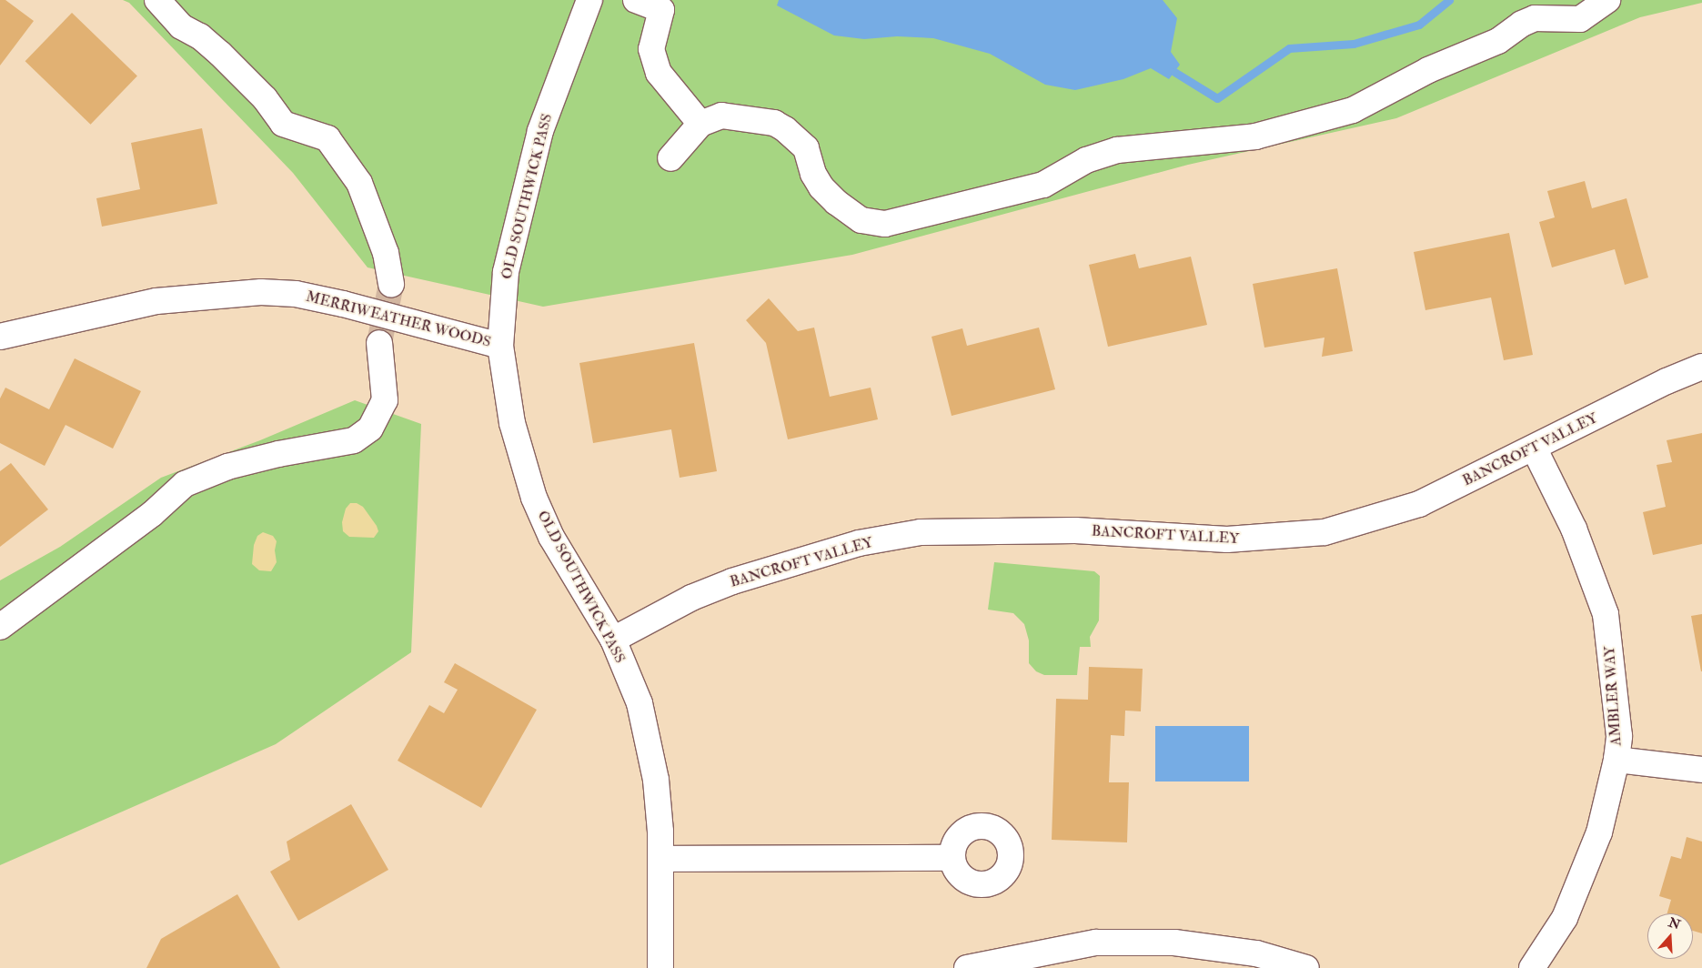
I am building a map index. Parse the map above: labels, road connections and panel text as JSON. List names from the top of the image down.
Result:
{
  "streets": {
    "street": [
      "OLD SOUTHWICK PASS",
      "MERRIWEATHER WOODS",
      "BANCROFT VALLEY",
      "AMBLER WAY"
    ]
  },
  "crossings": [
    ["OLD SOUTHWICK PASS", "MERRIWEATHER WOODS"],
    ["OLD SOUTHWICK PASS", "BANCROFT VALLEY"],
    ["BANCROFT VALLEY", "AMBLER WAY"]
  ],
  "north": "top"
}
